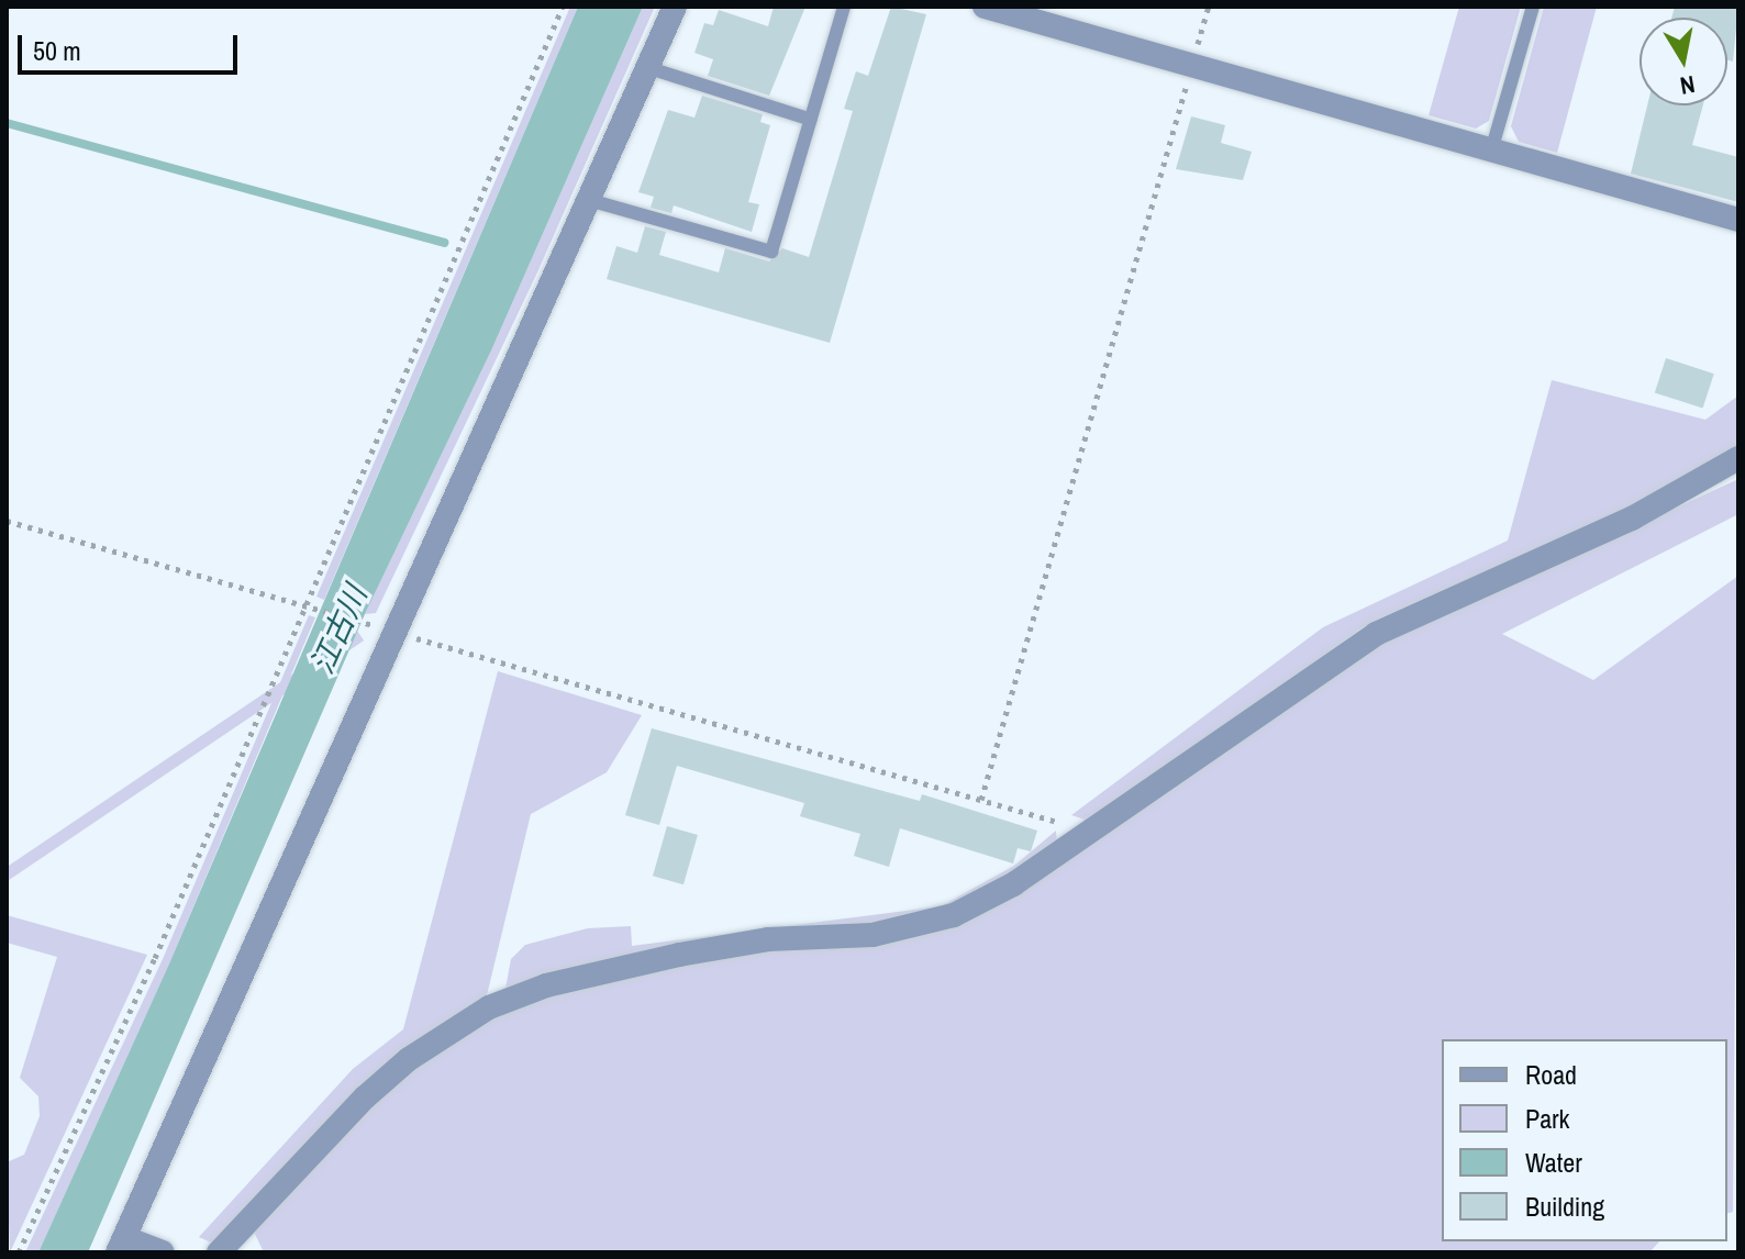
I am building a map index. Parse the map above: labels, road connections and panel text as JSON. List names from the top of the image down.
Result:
{
  "water": ["江古川"],
  "legend": [
    "Road",
    "Park",
    "Water",
    "Building"
  ],
  "scale_bar": "50 m",
  "north": "bottom"
}
